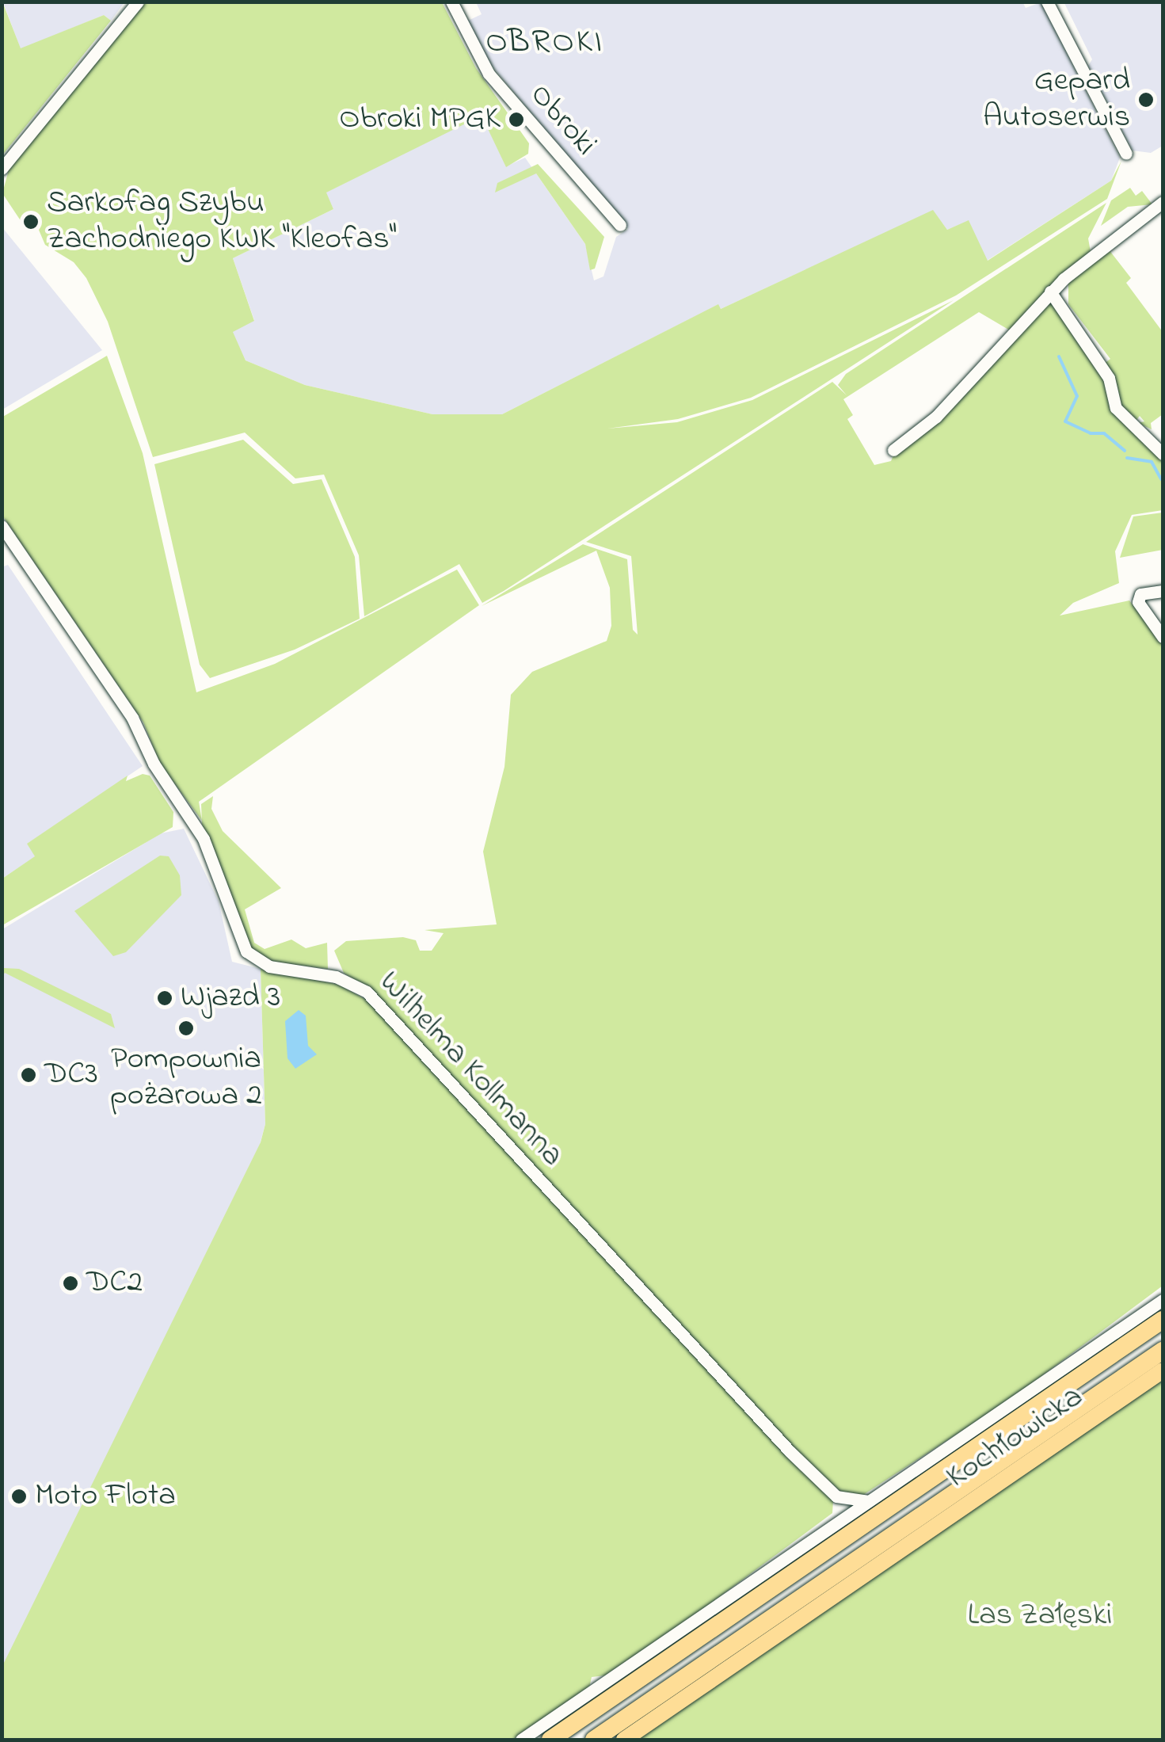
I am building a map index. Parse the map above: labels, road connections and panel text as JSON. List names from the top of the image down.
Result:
{
  "streets": {
    "main road": ["Kochłowicka"],
    "street": ["Obroki", "Wilhelma Kollmanna"]
  },
  "districts": ["OBROKI"],
  "parks": ["Las Załęski"],
  "places": [
    "Gepard Autoserwis",
    "Obroki MPGK",
    "Sarkofag Szybu Zachodniego KWK \"Kleofas\"",
    "Wjazd 3",
    "Pompownia pożarowa 2",
    "DC3",
    "DC2",
    "Moto Flota"
  ]
}
